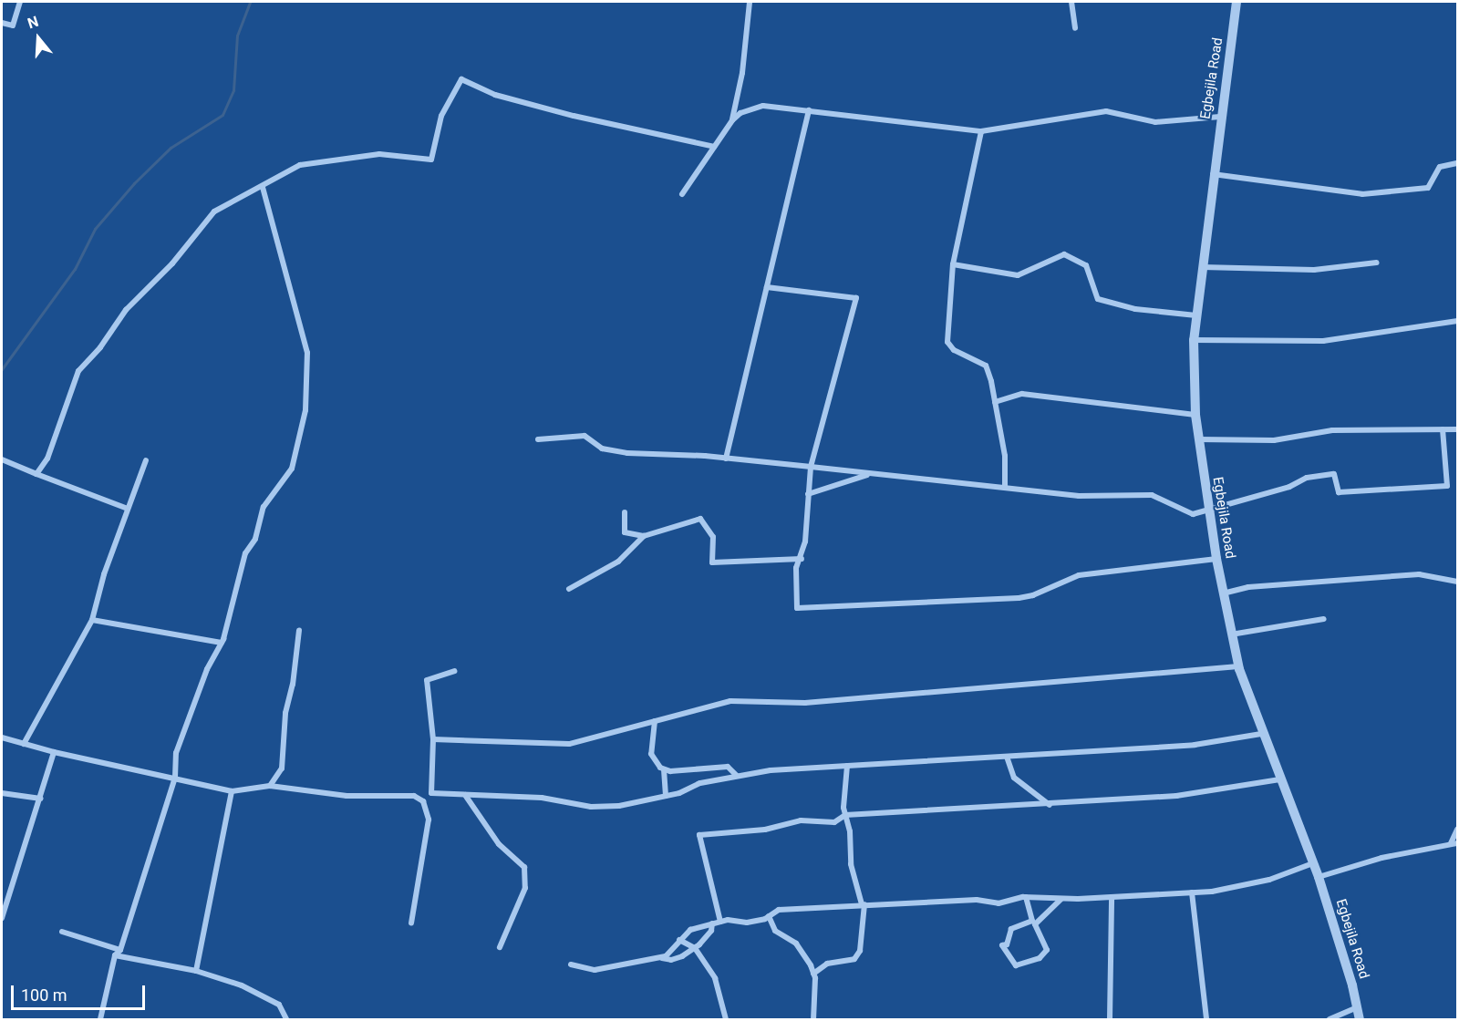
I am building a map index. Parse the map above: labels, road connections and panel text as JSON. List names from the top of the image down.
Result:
{
  "streets": {
    "street": ["Egbejila Road"]
  },
  "scale_bar": "100 m",
  "north": "top"
}
